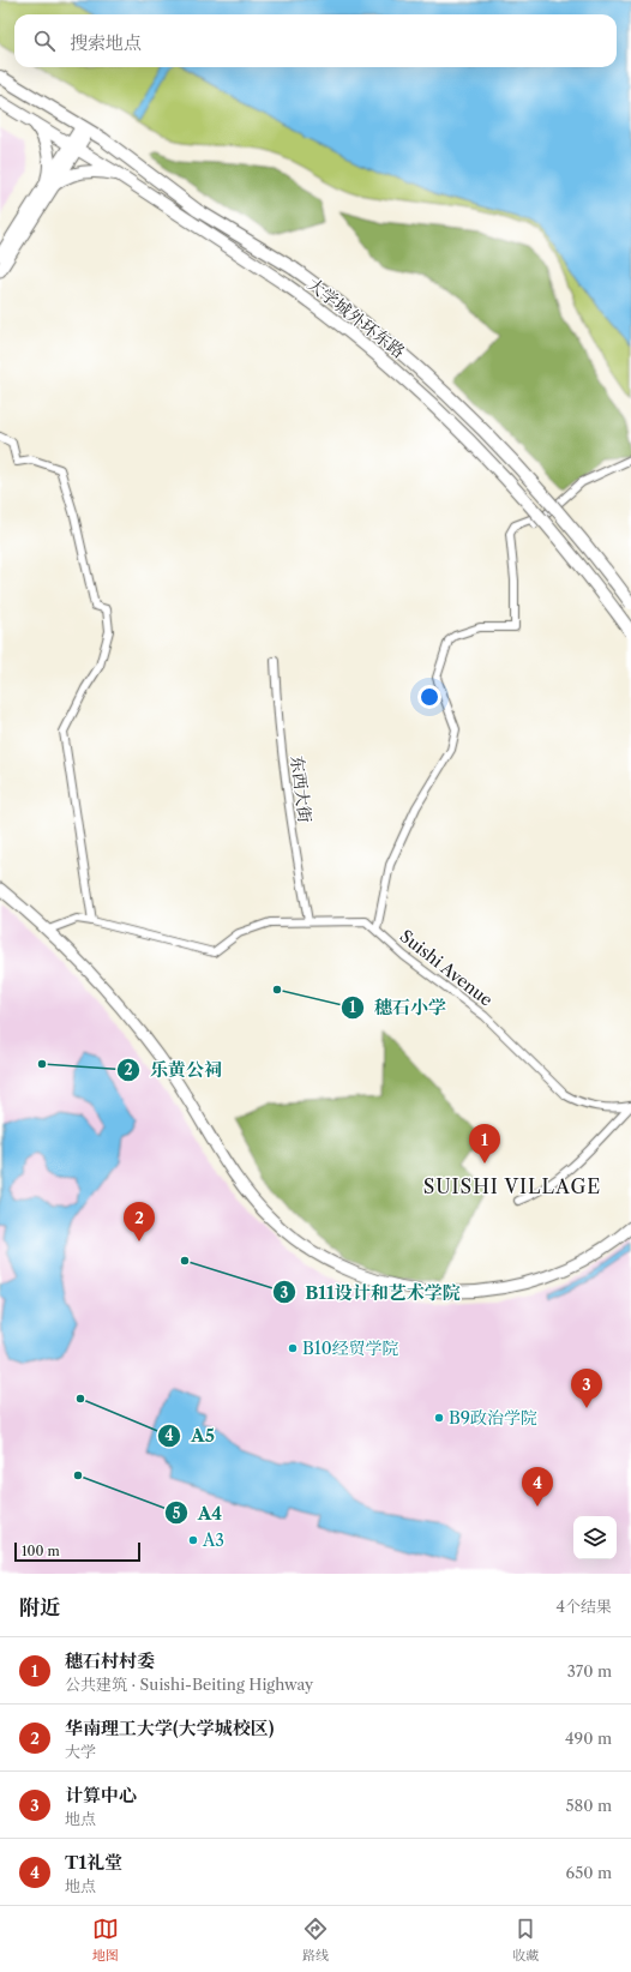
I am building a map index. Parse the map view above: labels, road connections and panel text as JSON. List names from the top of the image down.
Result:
{
  "streets": {
    "main road": ["大学城外环东路"],
    "street": ["东西大街", "Suishi Avenue"]
  },
  "districts": ["SUISHI VILLAGE"],
  "places": [
    "穗石小学",
    "乐黄公祠",
    "B11设计和艺术学院",
    "B10经贸学院",
    "A5",
    "B9政治学院",
    "A4",
    "A3"
  ],
  "scale_bar": "100 m",
  "page": {
    "search": "搜索地点",
    "pins": [
      "1",
      "2",
      "3",
      "4"
    ],
    "scale": "100 m",
    "heading": ["附近", "4个结果"],
    "list": [
      {
        "mark": "1",
        "name": "穗石村村委",
        "note": "公共建筑 · Suishi-Beiting Highway",
        "value": "370 m"
      },
      {
        "mark": "2",
        "name": "华南理工大学(大学城校区)",
        "note": "大学",
        "value": "490 m"
      },
      {
        "mark": "3",
        "name": "计算中心",
        "note": "地点",
        "value": "580 m"
      },
      {
        "mark": "4",
        "name": "T1礼堂",
        "note": "地点",
        "value": "650 m"
      }
    ],
    "nav": ["地图", "路线", "收藏"]
  }
}
